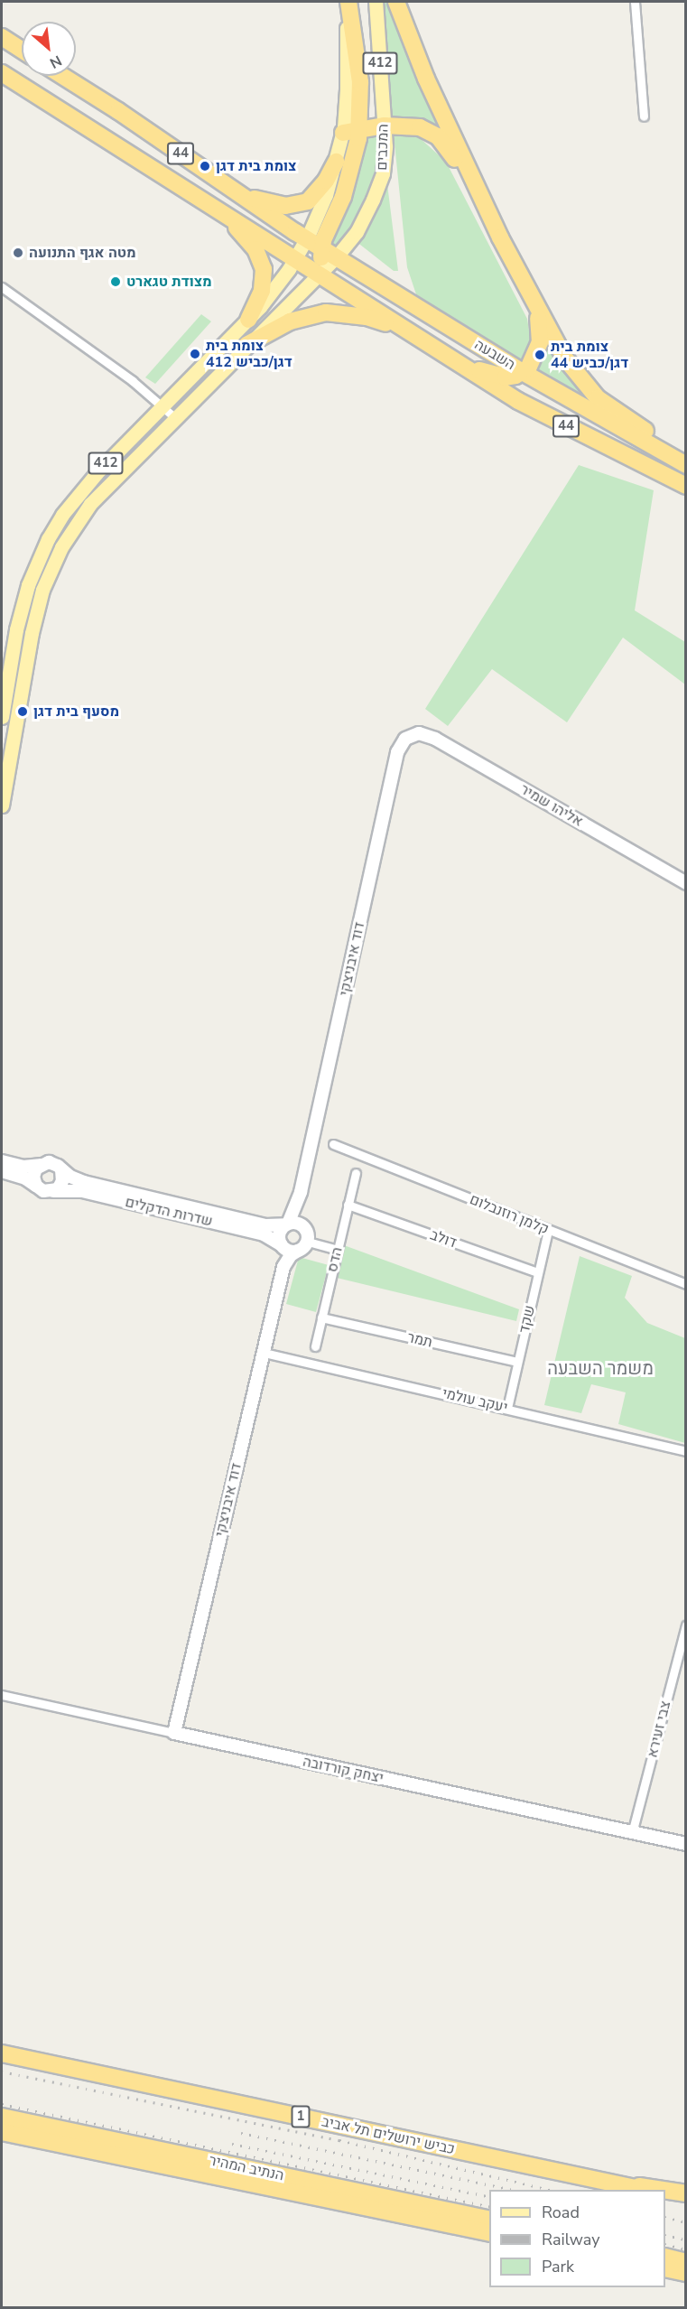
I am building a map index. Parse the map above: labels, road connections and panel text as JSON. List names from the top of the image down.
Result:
{
  "streets": {
    "highway": [
      "44",
      "השבעה",
      "1",
      "כביש ירושלים תל אביב",
      "הנתיב המהיר"
    ],
    "main road": ["412", "המכבים"],
    "street": [
      "אליהו שמיר",
      "דוד איבניצקי",
      "שדרות הדקלים",
      "קלמן רוזנבלום",
      "דולב",
      "הדס",
      "שקד",
      "תמר",
      "יעקב עולמי",
      "צבי זעירא",
      "יצחק קורדובה"
    ]
  },
  "crossings": [
    ["412", "המכבים"],
    ["412", "44"],
    ["412", "השבעה"],
    ["המכבים", "44"],
    ["המכבים", "השבעה"],
    ["44", "השבעה"],
    ["אליהו שמיר", "דוד איבניצקי"],
    ["דוד איבניצקי", "שדרות הדקלים"],
    ["דוד איבניצקי", "יעקב עולמי"],
    ["דוד איבניצקי", "יצחק קורדובה"],
    ["קלמן רוזנבלום", "שקד"],
    ["דולב", "הדס"],
    ["דולב", "שקד"],
    ["הדס", "תמר"],
    ["שקד", "תמר"],
    ["שקד", "יעקב עולמי"],
    ["צבי זעירא", "יצחק קורדובה"]
  ],
  "districts": ["משמר השבעה"],
  "places": [
    "צומת בית דגן",
    "מטה אגף התנועה",
    "מצודת טגארט",
    "צומת בית דגן/כביש 412",
    "צומת בית דגן/כביש 44",
    "מסעף בית דגן"
  ],
  "legend": ["Road", "Railway", "Park"],
  "north": "bottom right"
}
